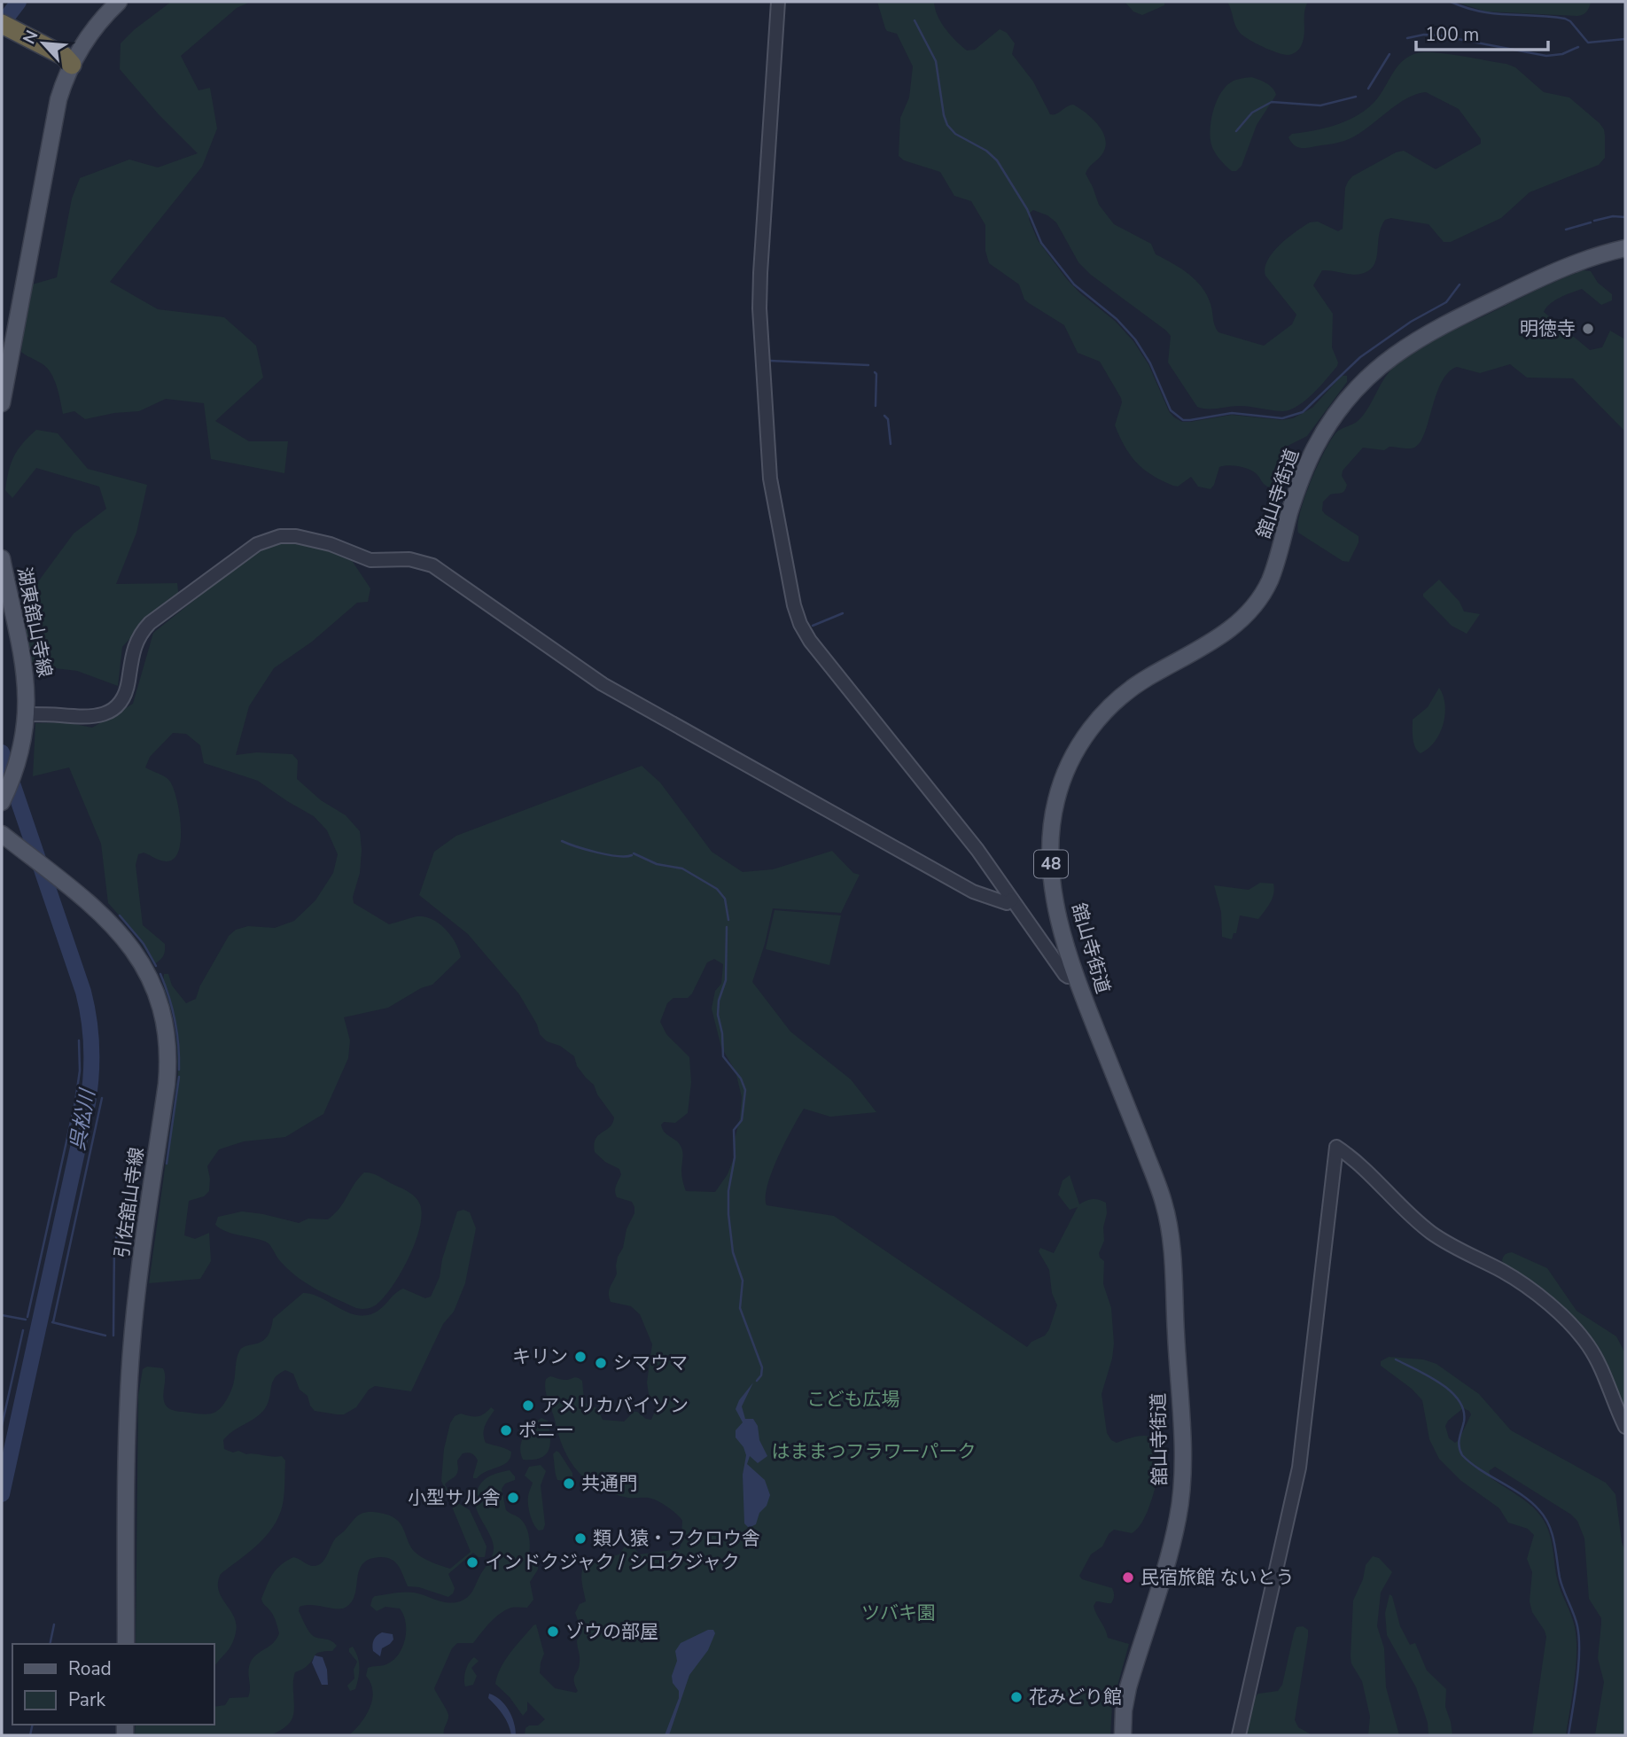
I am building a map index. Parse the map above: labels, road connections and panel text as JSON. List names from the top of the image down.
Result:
{
  "streets": {
    "main road": [
      "舘山寺街道",
      "湖東舘山寺線",
      "48",
      "引佐舘山寺線"
    ]
  },
  "water": ["呉松川"],
  "parks": ["こども広場", "はままつフラワーパーク", "ツバキ園"],
  "places": [
    "明徳寺",
    "キリン",
    "シマウマ",
    "アメリカバイソン",
    "ポニー",
    "共通門",
    "小型サル舎",
    "類人猿・フクロウ舎",
    "インドクジャク / シロクジャク",
    "民宿旅館 ないとう",
    "ゾウの部屋",
    "花みどり館"
  ],
  "legend": ["Road", "Park"],
  "scale_bar": "100 m",
  "north": "top left"
}
